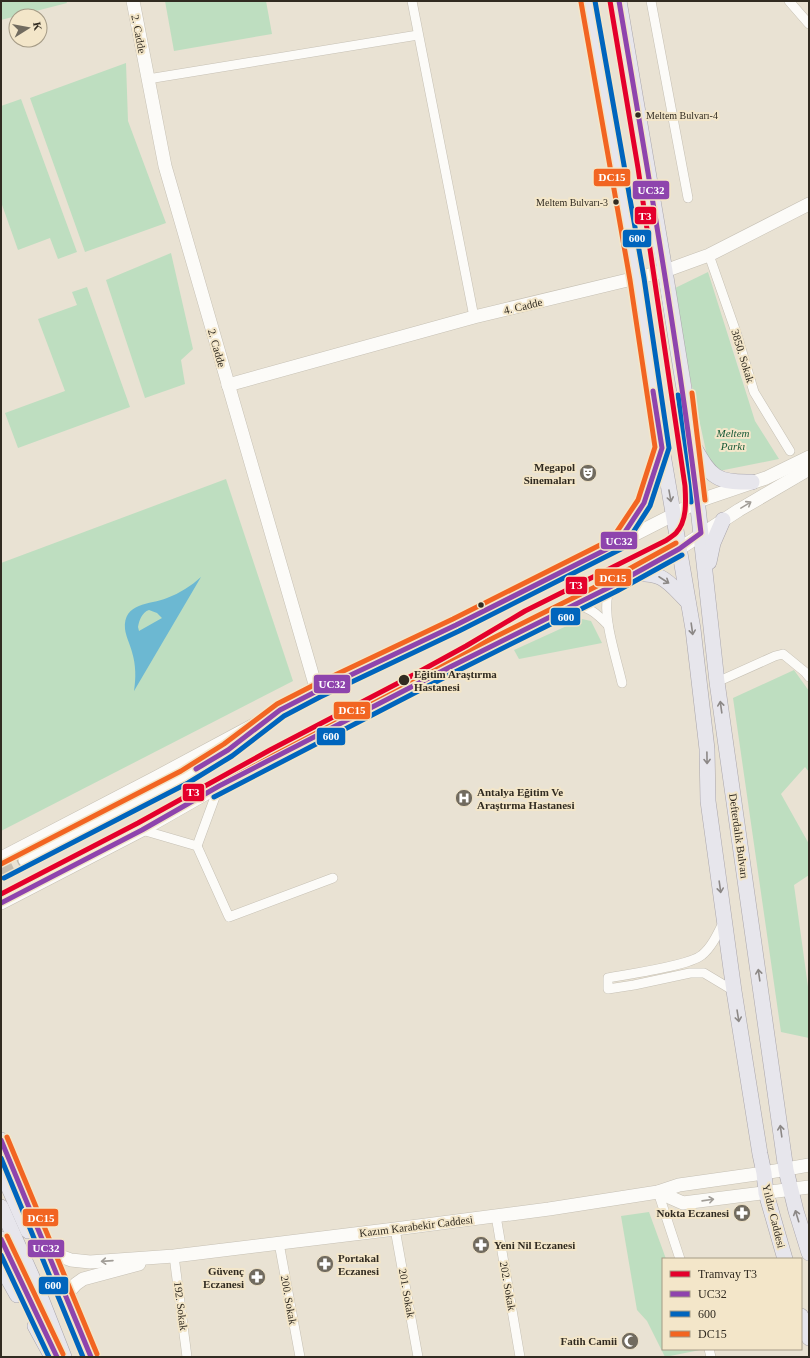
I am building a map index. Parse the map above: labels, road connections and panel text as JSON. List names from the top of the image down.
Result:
{
  "streets": {
    "main road": ["Defterdalık Bulvarı", "Yıldız Caddesi"],
    "street": [
      "2. Cadde",
      "4. Cadde",
      "3850. Sokak",
      "Kazım Karabekir Caddesi",
      "202. Sokak",
      "201. Sokak",
      "200. Sokak",
      "192. Sokak"
    ]
  },
  "crossings": [
    ["2. Cadde", "4. Cadde"],
    ["4. Cadde", "3850. Sokak"],
    ["4. Cadde", "Defterdalık Bulvarı"],
    ["Defterdalık Bulvarı", "Yıldız Caddesi"],
    ["Defterdalık Bulvarı", "Kazım Karabekir Caddesi"],
    ["Yıldız Caddesi", "Kazım Karabekir Caddesi"],
    ["Kazım Karabekir Caddesi", "202. Sokak"],
    ["Kazım Karabekir Caddesi", "201. Sokak"],
    ["Kazım Karabekir Caddesi", "200. Sokak"],
    ["Kazım Karabekir Caddesi", "192. Sokak"]
  ],
  "parks": ["Meltem Parkı"],
  "places": {
    "other": ["Meltem Bulvarı-4", "Meltem Bulvarı-3", "Eğitim Araştırma Hastanesi"],
    "theatre": ["Megapol Sinemaları"],
    "hospital": ["Antalya Eğitim Ve Araştırma Hastanesi"],
    "pharmacy": [
      "Nokta Eczanesi",
      "Yeni Nil Eczanesi",
      "Portakal Eczanesi",
      "Güvenç Eczanesi"
    ],
    "mosque": ["Fatih Camii"]
  },
  "lines": [
    "tram line T3",
    "transit line UC32",
    "transit line 600",
    "transit line DC15"
  ],
  "legend": [
    "Tramvay T3",
    "UC32",
    "600",
    "DC15"
  ],
  "north": "right"
}
